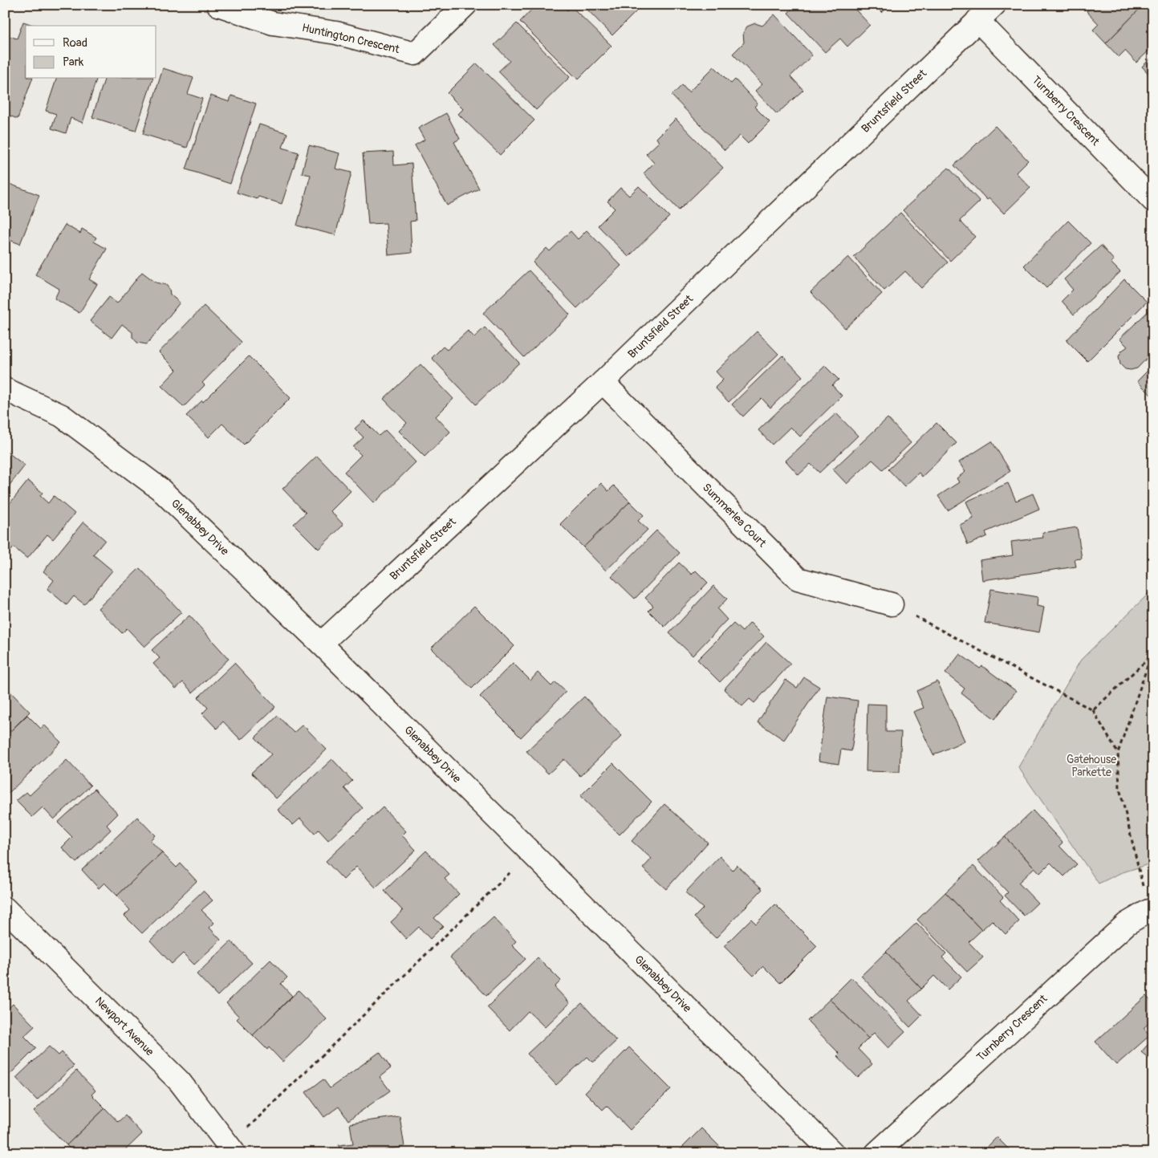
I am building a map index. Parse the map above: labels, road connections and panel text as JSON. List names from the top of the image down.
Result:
{
  "streets": {
    "street": [
      "Huntington Crescent",
      "Bruntsfield Street",
      "Turnberry Crescent",
      "Summerlea Court",
      "Glenabbey Drive",
      "Newport Avenue"
    ]
  },
  "crossings": [
    ["Bruntsfield Street", "Turnberry Crescent"],
    ["Bruntsfield Street", "Summerlea Court"],
    ["Bruntsfield Street", "Glenabbey Drive"]
  ],
  "parks": ["Gatehouse Parkette"],
  "legend": ["Road", "Park"]
}
